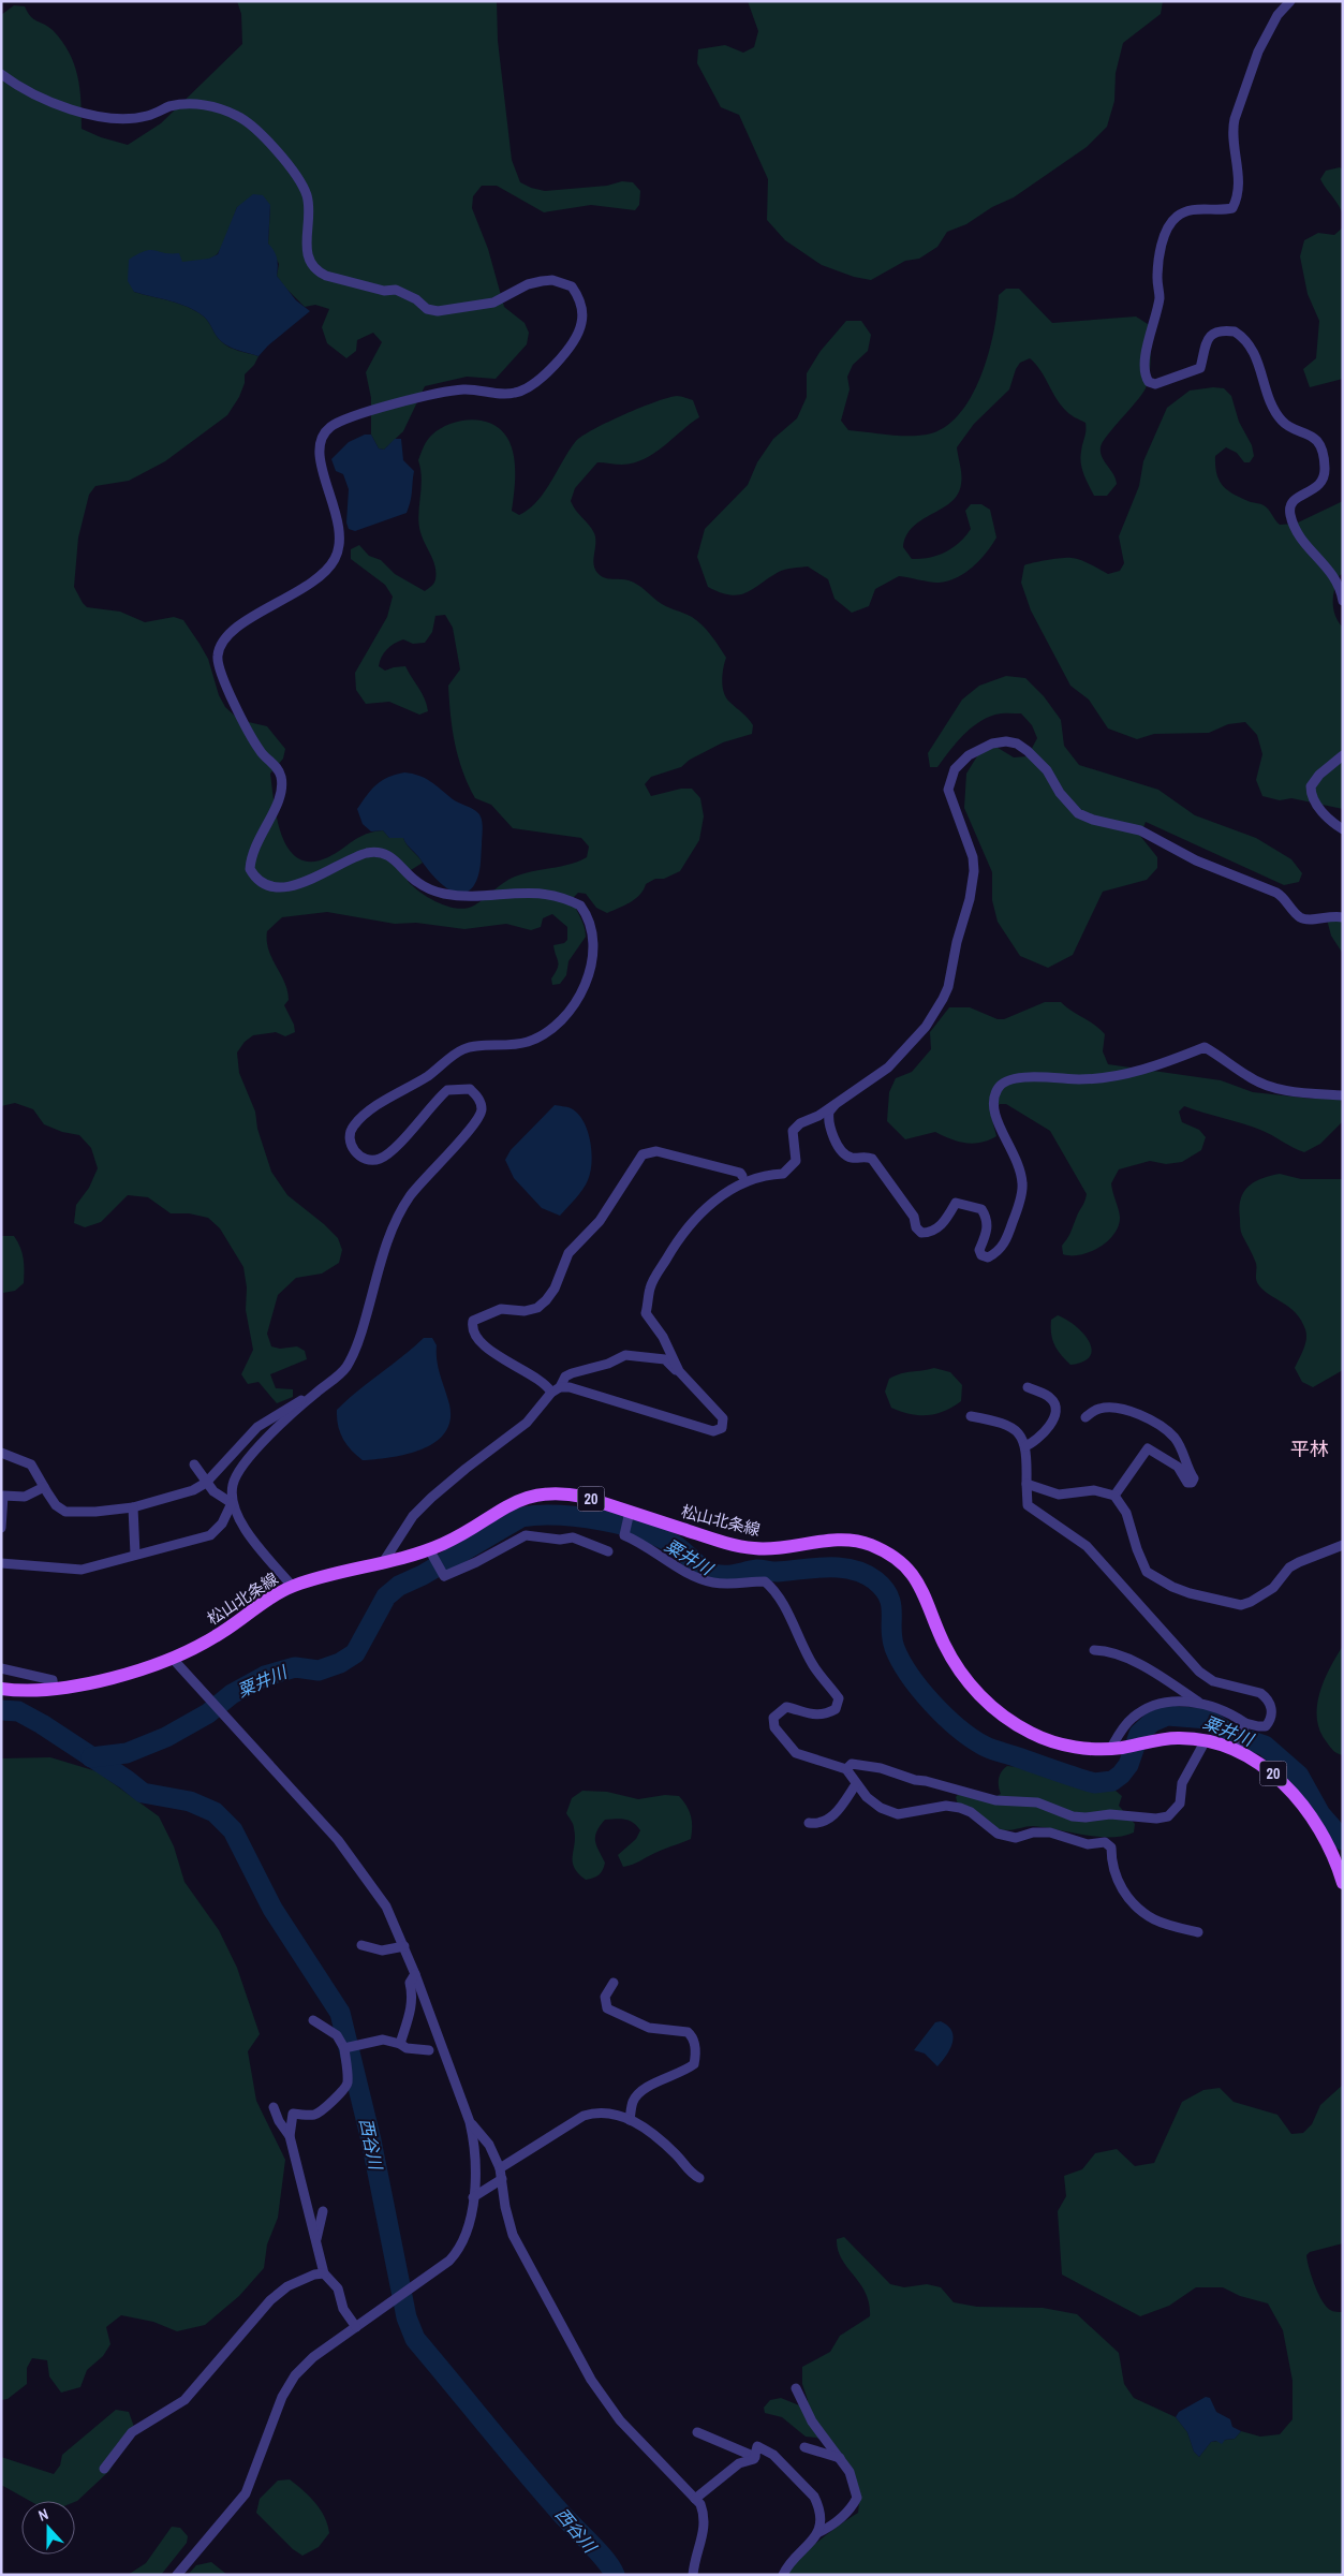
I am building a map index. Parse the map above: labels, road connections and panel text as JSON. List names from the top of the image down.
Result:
{
  "streets": {
    "main road": ["20", "松山北条線"]
  },
  "districts": ["平林"],
  "water": ["粟井川", "西谷川"],
  "north": "top"
}
